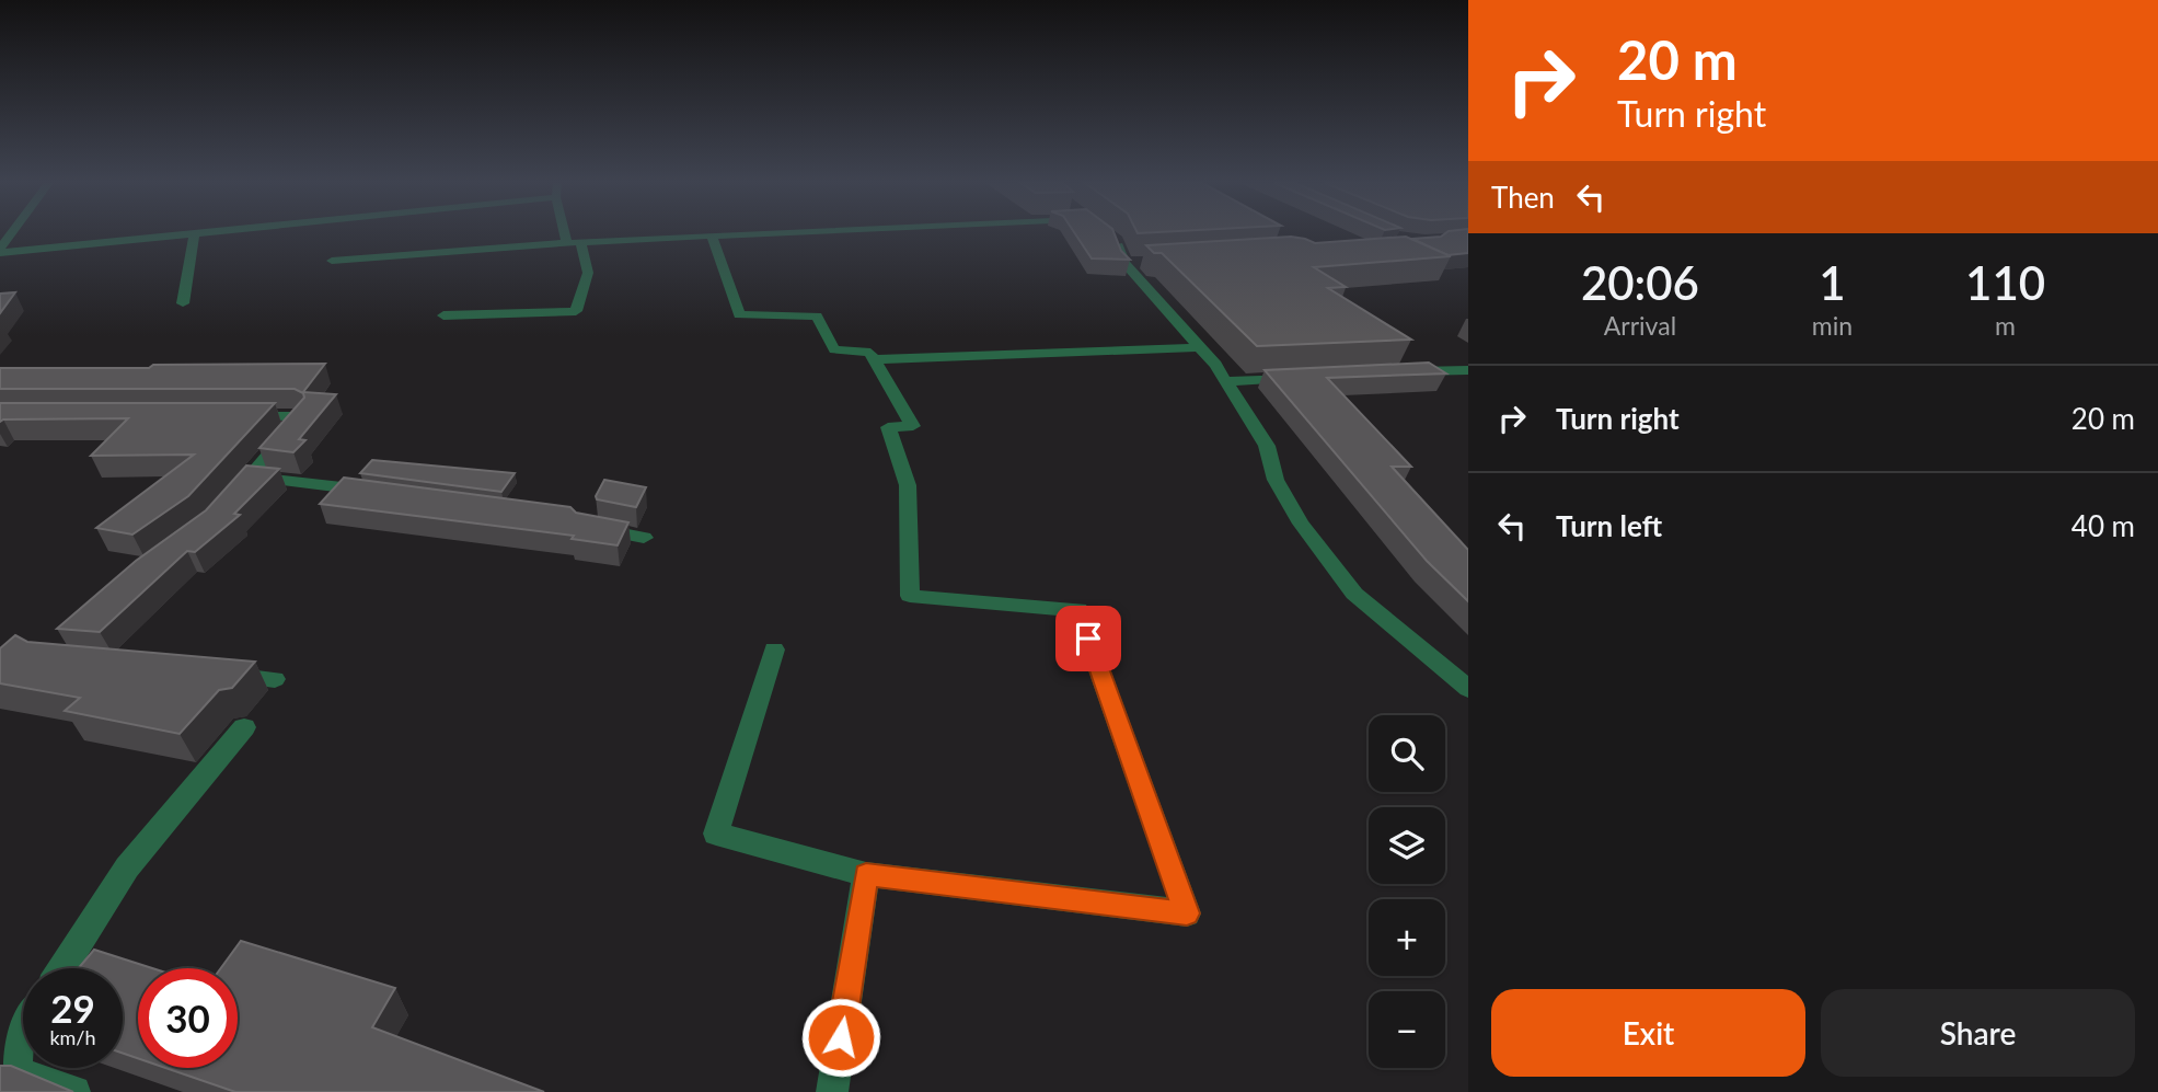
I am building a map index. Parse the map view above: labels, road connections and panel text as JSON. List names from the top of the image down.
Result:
{
  "page": {
    "turn": ["20 m", "Turn right"],
    "then": "Then",
    "eta": [
      "20:06",
      "Arrival",
      "1",
      "min",
      "110",
      "m"
    ],
    "list": [
      {
        "name": "Turn right",
        "value": "20 m"
      },
      {
        "name": "Turn left",
        "value": "40 m"
      }
    ],
    "map_buttons": ["+", "−"],
    "speed": "29 km/h",
    "limit": "30",
    "buttons": ["Exit", "Share"]
  }
}
